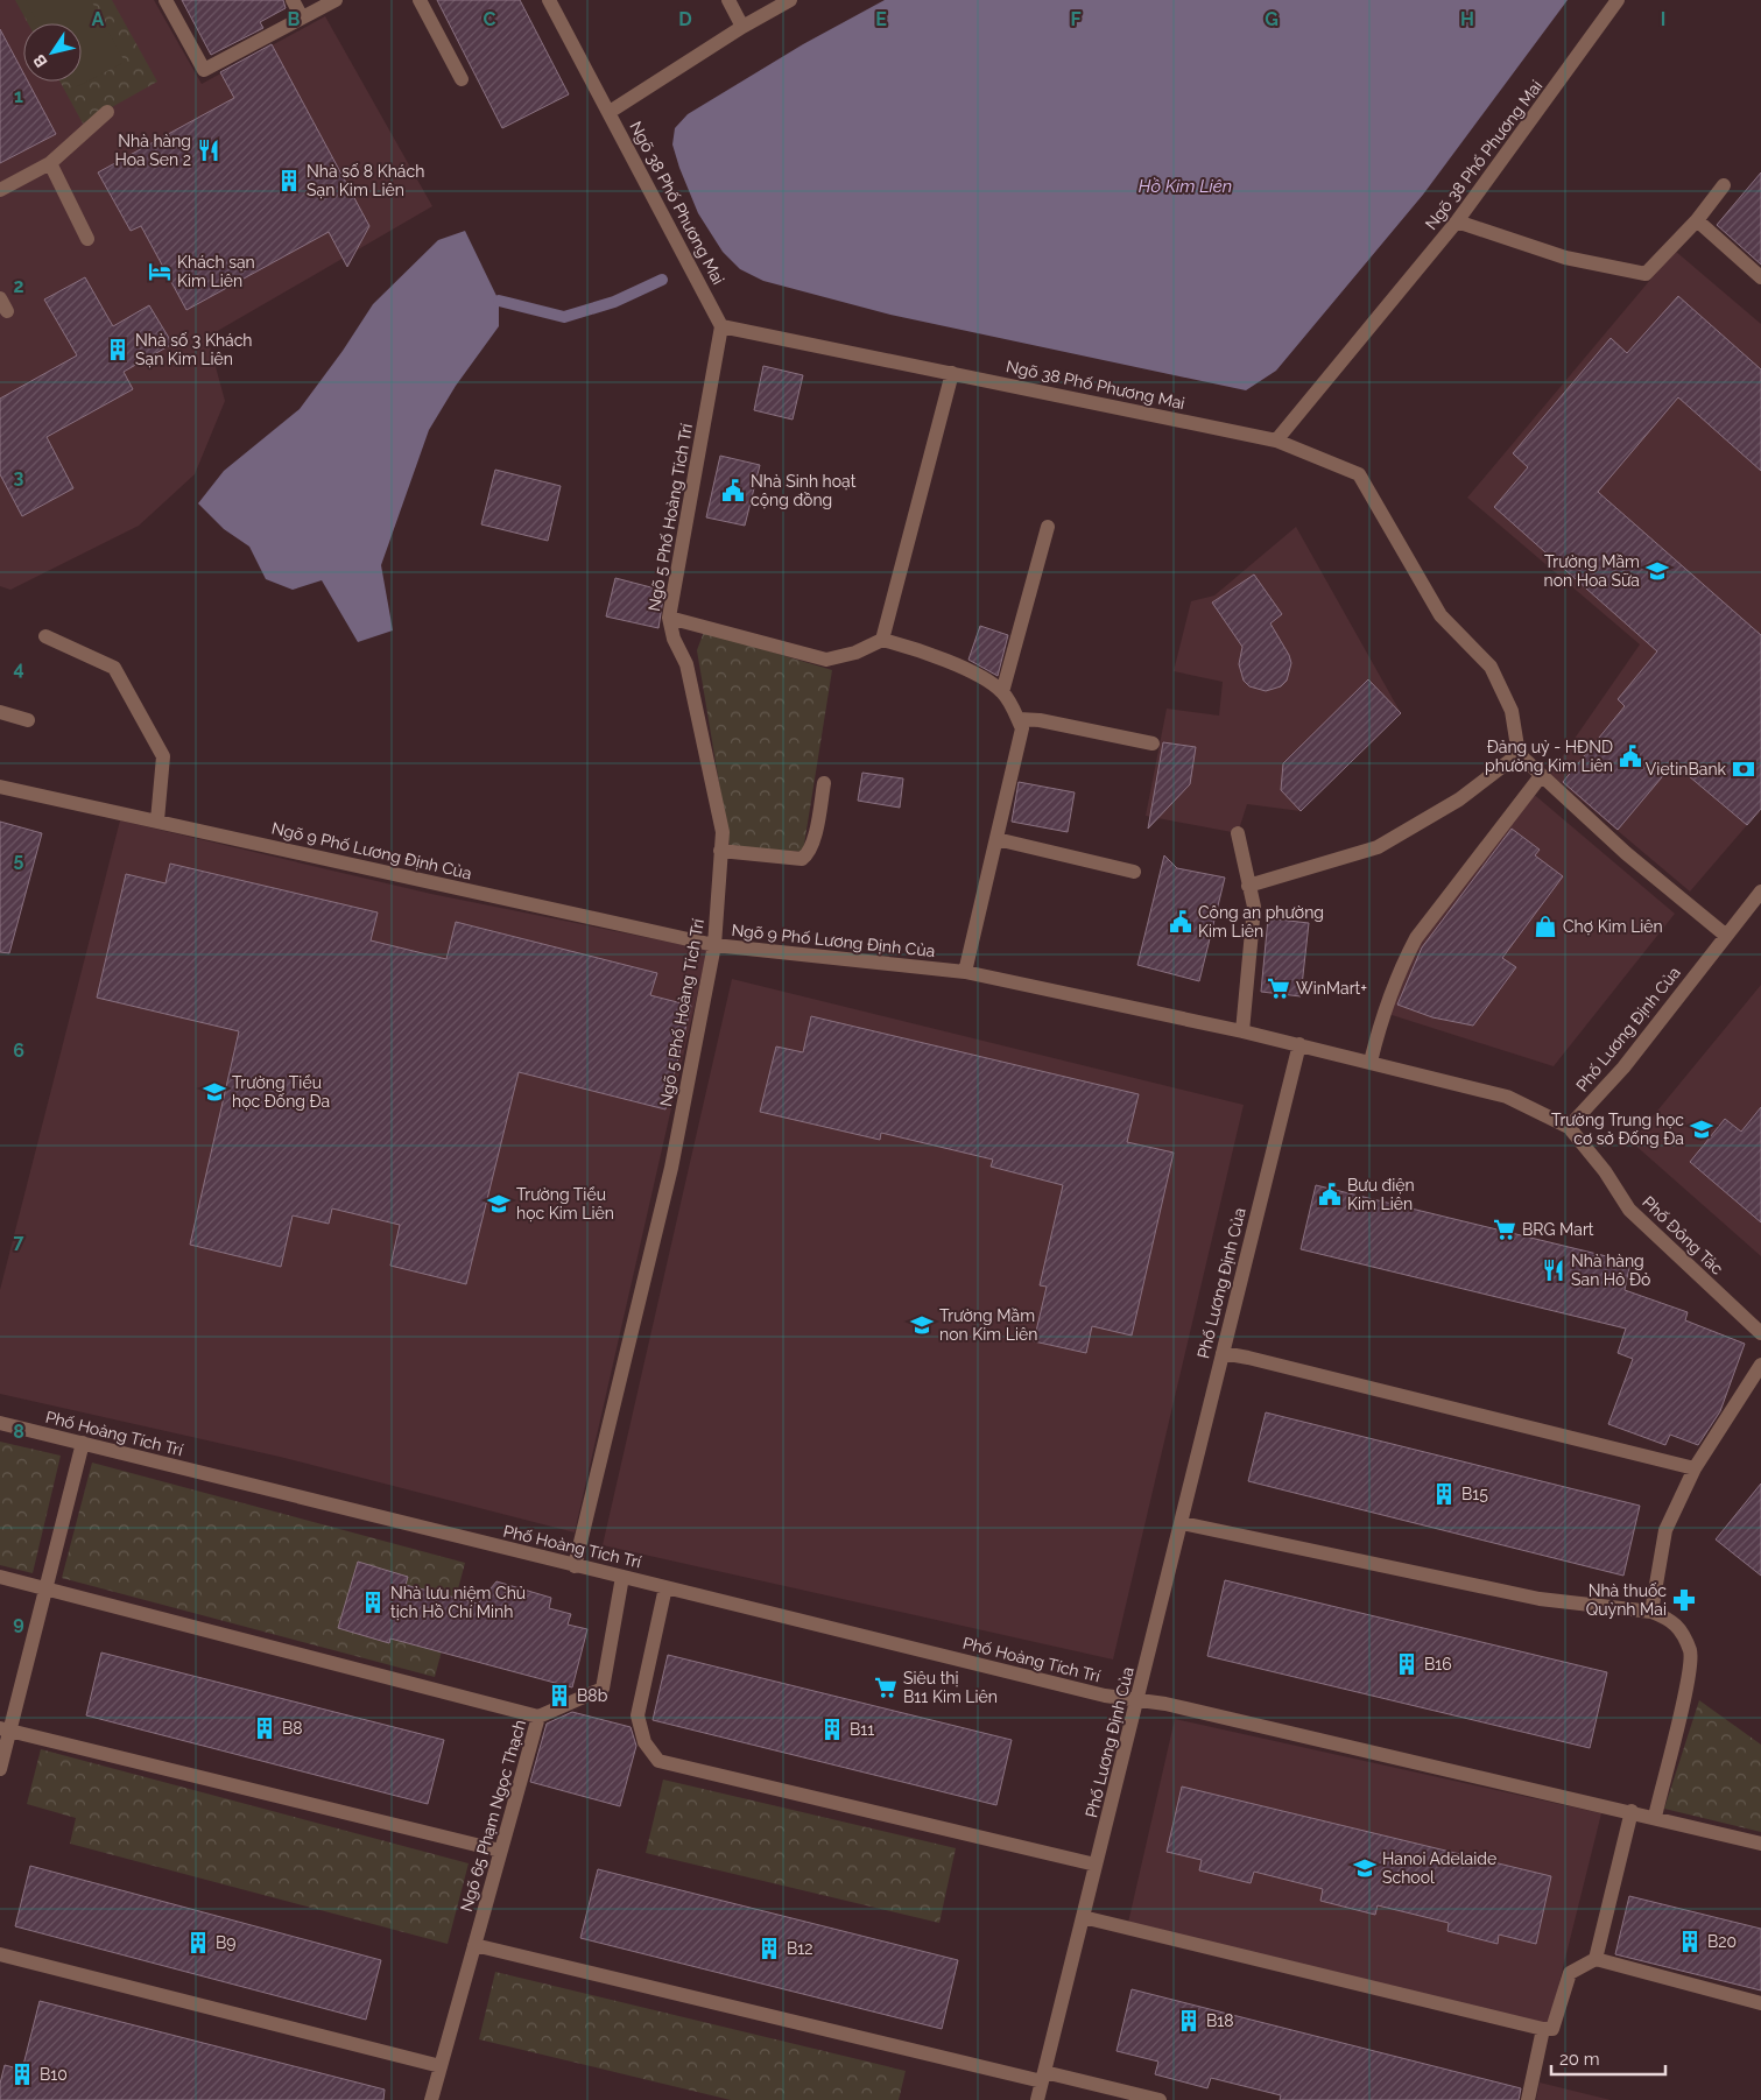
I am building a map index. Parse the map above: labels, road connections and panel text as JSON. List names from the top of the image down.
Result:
{
  "streets": {
    "street": [
      "Ngõ 38 Phố Phương Mai",
      "Ngõ 5 Phố Hoàng Tích Trí",
      "Ngõ 9 Phố Lương Định Của",
      "Phố Lương Định Của",
      "Phố Đông Tác",
      "Phố Hoàng Tích Trí",
      "Ngõ 65 Phạm Ngọc Thạch"
    ]
  },
  "crossings": [
    ["Ngõ 38 Phố Phương Mai", "Ngõ 5 Phố Hoàng Tích Trí"],
    ["Ngõ 5 Phố Hoàng Tích Trí", "Ngõ 9 Phố Lương Định Của"],
    ["Ngõ 5 Phố Hoàng Tích Trí", "Phố Hoàng Tích Trí"],
    ["Ngõ 9 Phố Lương Định Của", "Phố Lương Định Của"],
    ["Phố Lương Định Của", "Phố Đông Tác"],
    ["Phố Lương Định Của", "Phố Hoàng Tích Trí"],
    ["Phố Hoàng Tích Trí", "Ngõ 65 Phạm Ngọc Thạch"]
  ],
  "water": ["Hồ Kim Liên"],
  "places": {
    "restaurant": ["Nhà hàng Hoa Sen 2", "Nhà hàng San Hô Đỏ"],
    "building": [
      "Nhà số 8 Khách Sạn Kim Liên",
      "Nhà số 3 Khách Sạn Kim Liên",
      "B15",
      "Nhà lưu niệm Chủ tịch Hồ Chí Minh",
      "B16",
      "B8b",
      "B8",
      "B11",
      "B20",
      "B9",
      "B12",
      "B18",
      "B10"
    ],
    "hotel": ["Khách sạn Kim Liên"],
    "public building": [
      "Nhà Sinh hoạt cộng đồng",
      "Đảng uỷ - HĐND phường Kim Liên",
      "Công an phường Kim Liên",
      "Bưu điện Kim Liên"
    ],
    "school or university": [
      "Trường Mầm non Hoa Sữa",
      "Trường Tiểu học Đống Đa",
      "Trường Trung học cơ sở Đống Đa",
      "Trường Tiểu học Kim Liên",
      "Trường Mầm non Kim Liên",
      "Hanoi Adelaide School"
    ],
    "bank": ["VietinBank"],
    "shop": ["Chợ Kim Liên"],
    "supermarket": ["WinMart+", "BRG Mart", "Siêu thị B11 Kim Liên"],
    "pharmacy": ["Nhà thuốc Quỳnh Mai"]
  },
  "scale_bar": "20 m",
  "north": "bottom left",
  "grid": {
    "columns": [
      "A",
      "B",
      "C",
      "D",
      "E",
      "F",
      "G",
      "H",
      "I"
    ],
    "rows": [
      "1",
      "2",
      "3",
      "4",
      "5",
      "6",
      "7",
      "8",
      "9"
    ]
  }
}
